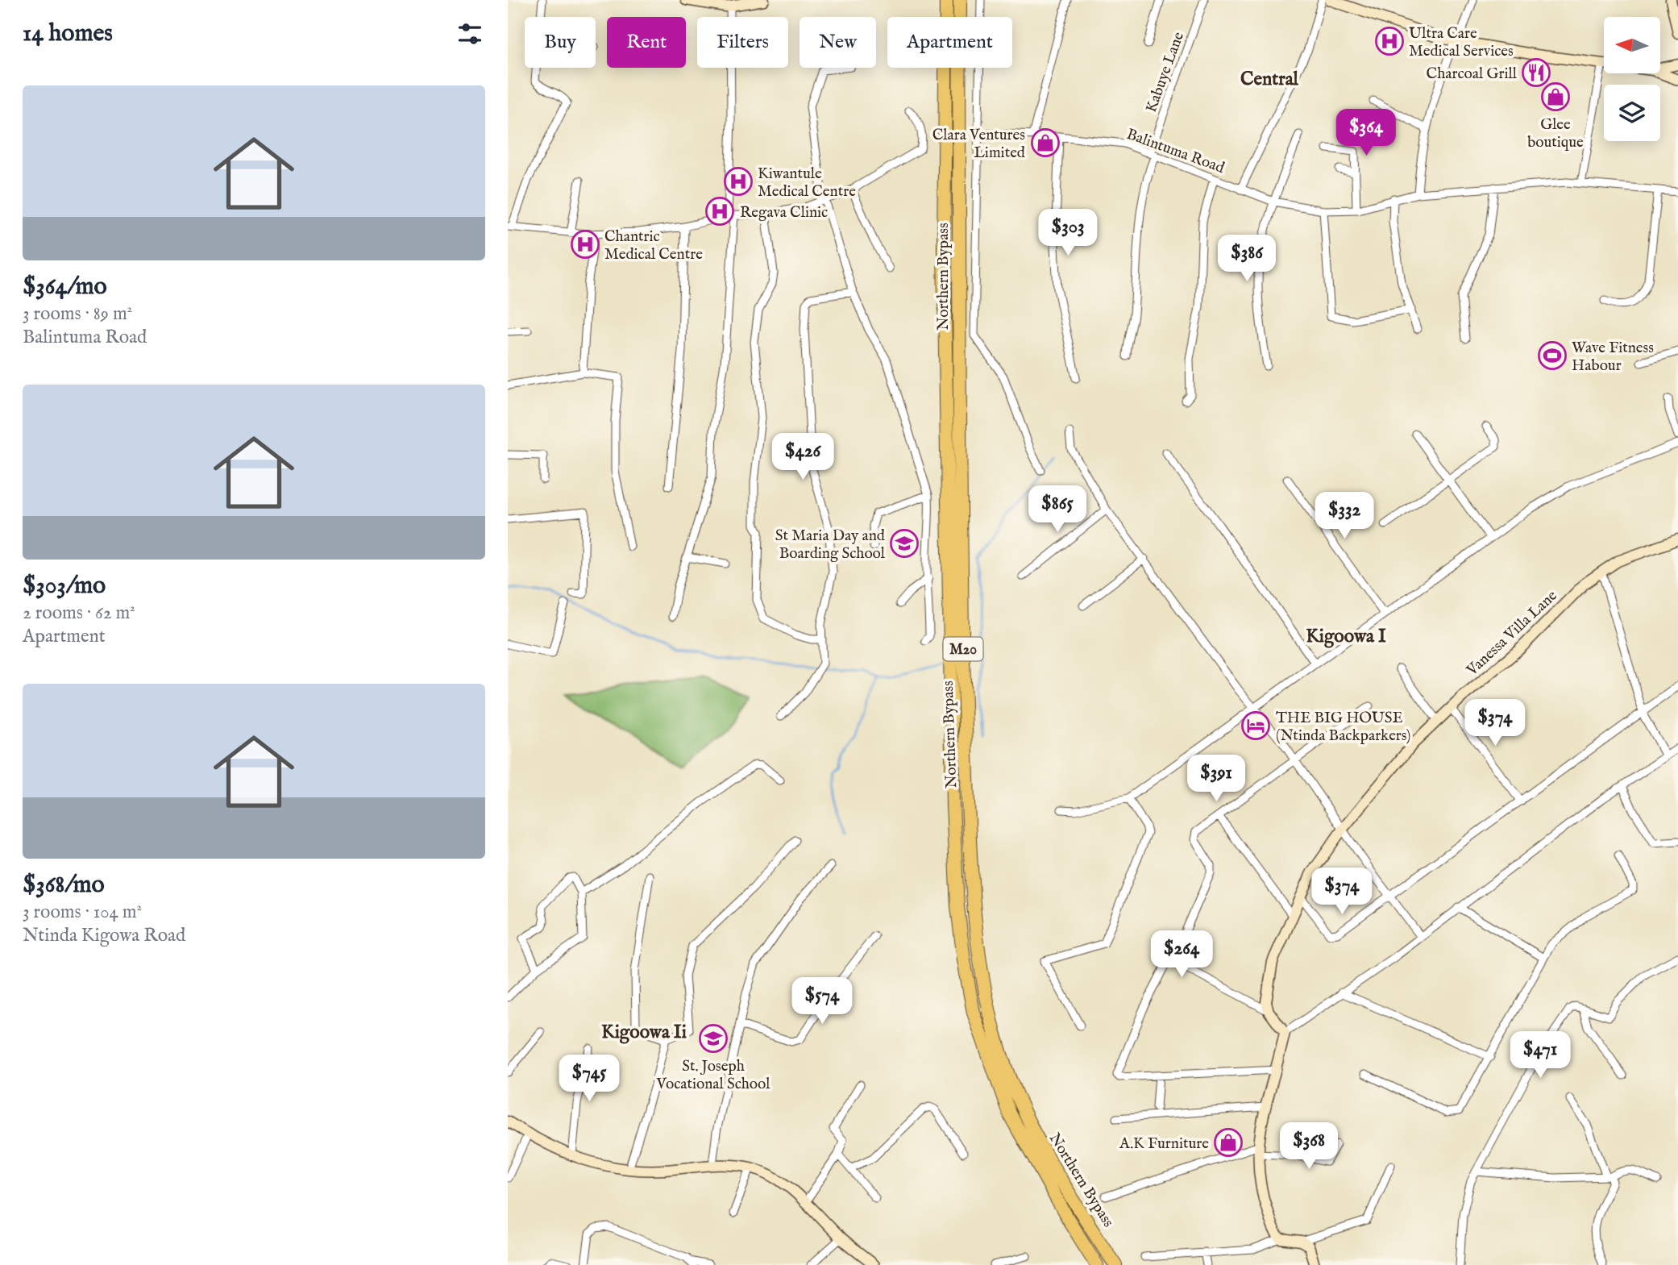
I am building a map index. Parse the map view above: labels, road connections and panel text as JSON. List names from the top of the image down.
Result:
{
  "streets": {
    "highway": ["Northern Bypass", "M20"],
    "street": ["Kabuye Lane", "Balintuma Road", "Vanessa Villa Lane"]
  },
  "crossings": [
    ["Kabuye Lane", "Balintuma Road"]
  ],
  "districts": ["Central", "Kigoowa I", "Kigoowa Ii"],
  "places": {
    "hospital": [
      "Ultra Care Medical Services",
      "Kiwantule Medical Centre",
      "Regava Clinic",
      "Chantric Medical Centre"
    ],
    "restaurant": ["Charcoal Grill"],
    "shop": ["Glee boutique", "Clara Ventures Limited", "A.K Furniture"],
    "sports": ["Wave Fitness Habour"],
    "school or university": ["St Maria Day and Boarding School", "St. Joseph Vocational School"],
    "hotel": ["THE BIG HOUSE (Ntinda Backparkers)"]
  },
  "north": "left",
  "page": {
    "heading": "14 homes",
    "chip": [
      "Buy",
      "Rent",
      "Filters",
      "New",
      "Apartment"
    ],
    "list": [
      {
        "name": "$364/mo",
        "note": "3 rooms · 89 m² · Balintuma Road"
      },
      {
        "name": "$303/mo",
        "note": "2 rooms · 62 m² · Apartment"
      },
      {
        "name": "$368/mo",
        "note": "3 rooms · 104 m² · Ntinda Kigowa Road"
      }
    ],
    "price": [
      "$364",
      "$303",
      "$386",
      "$426",
      "$865",
      "$332",
      "$374",
      "$391",
      "$374",
      "$264",
      "$574",
      "$471",
      "$745",
      "$368"
    ]
  }
}
